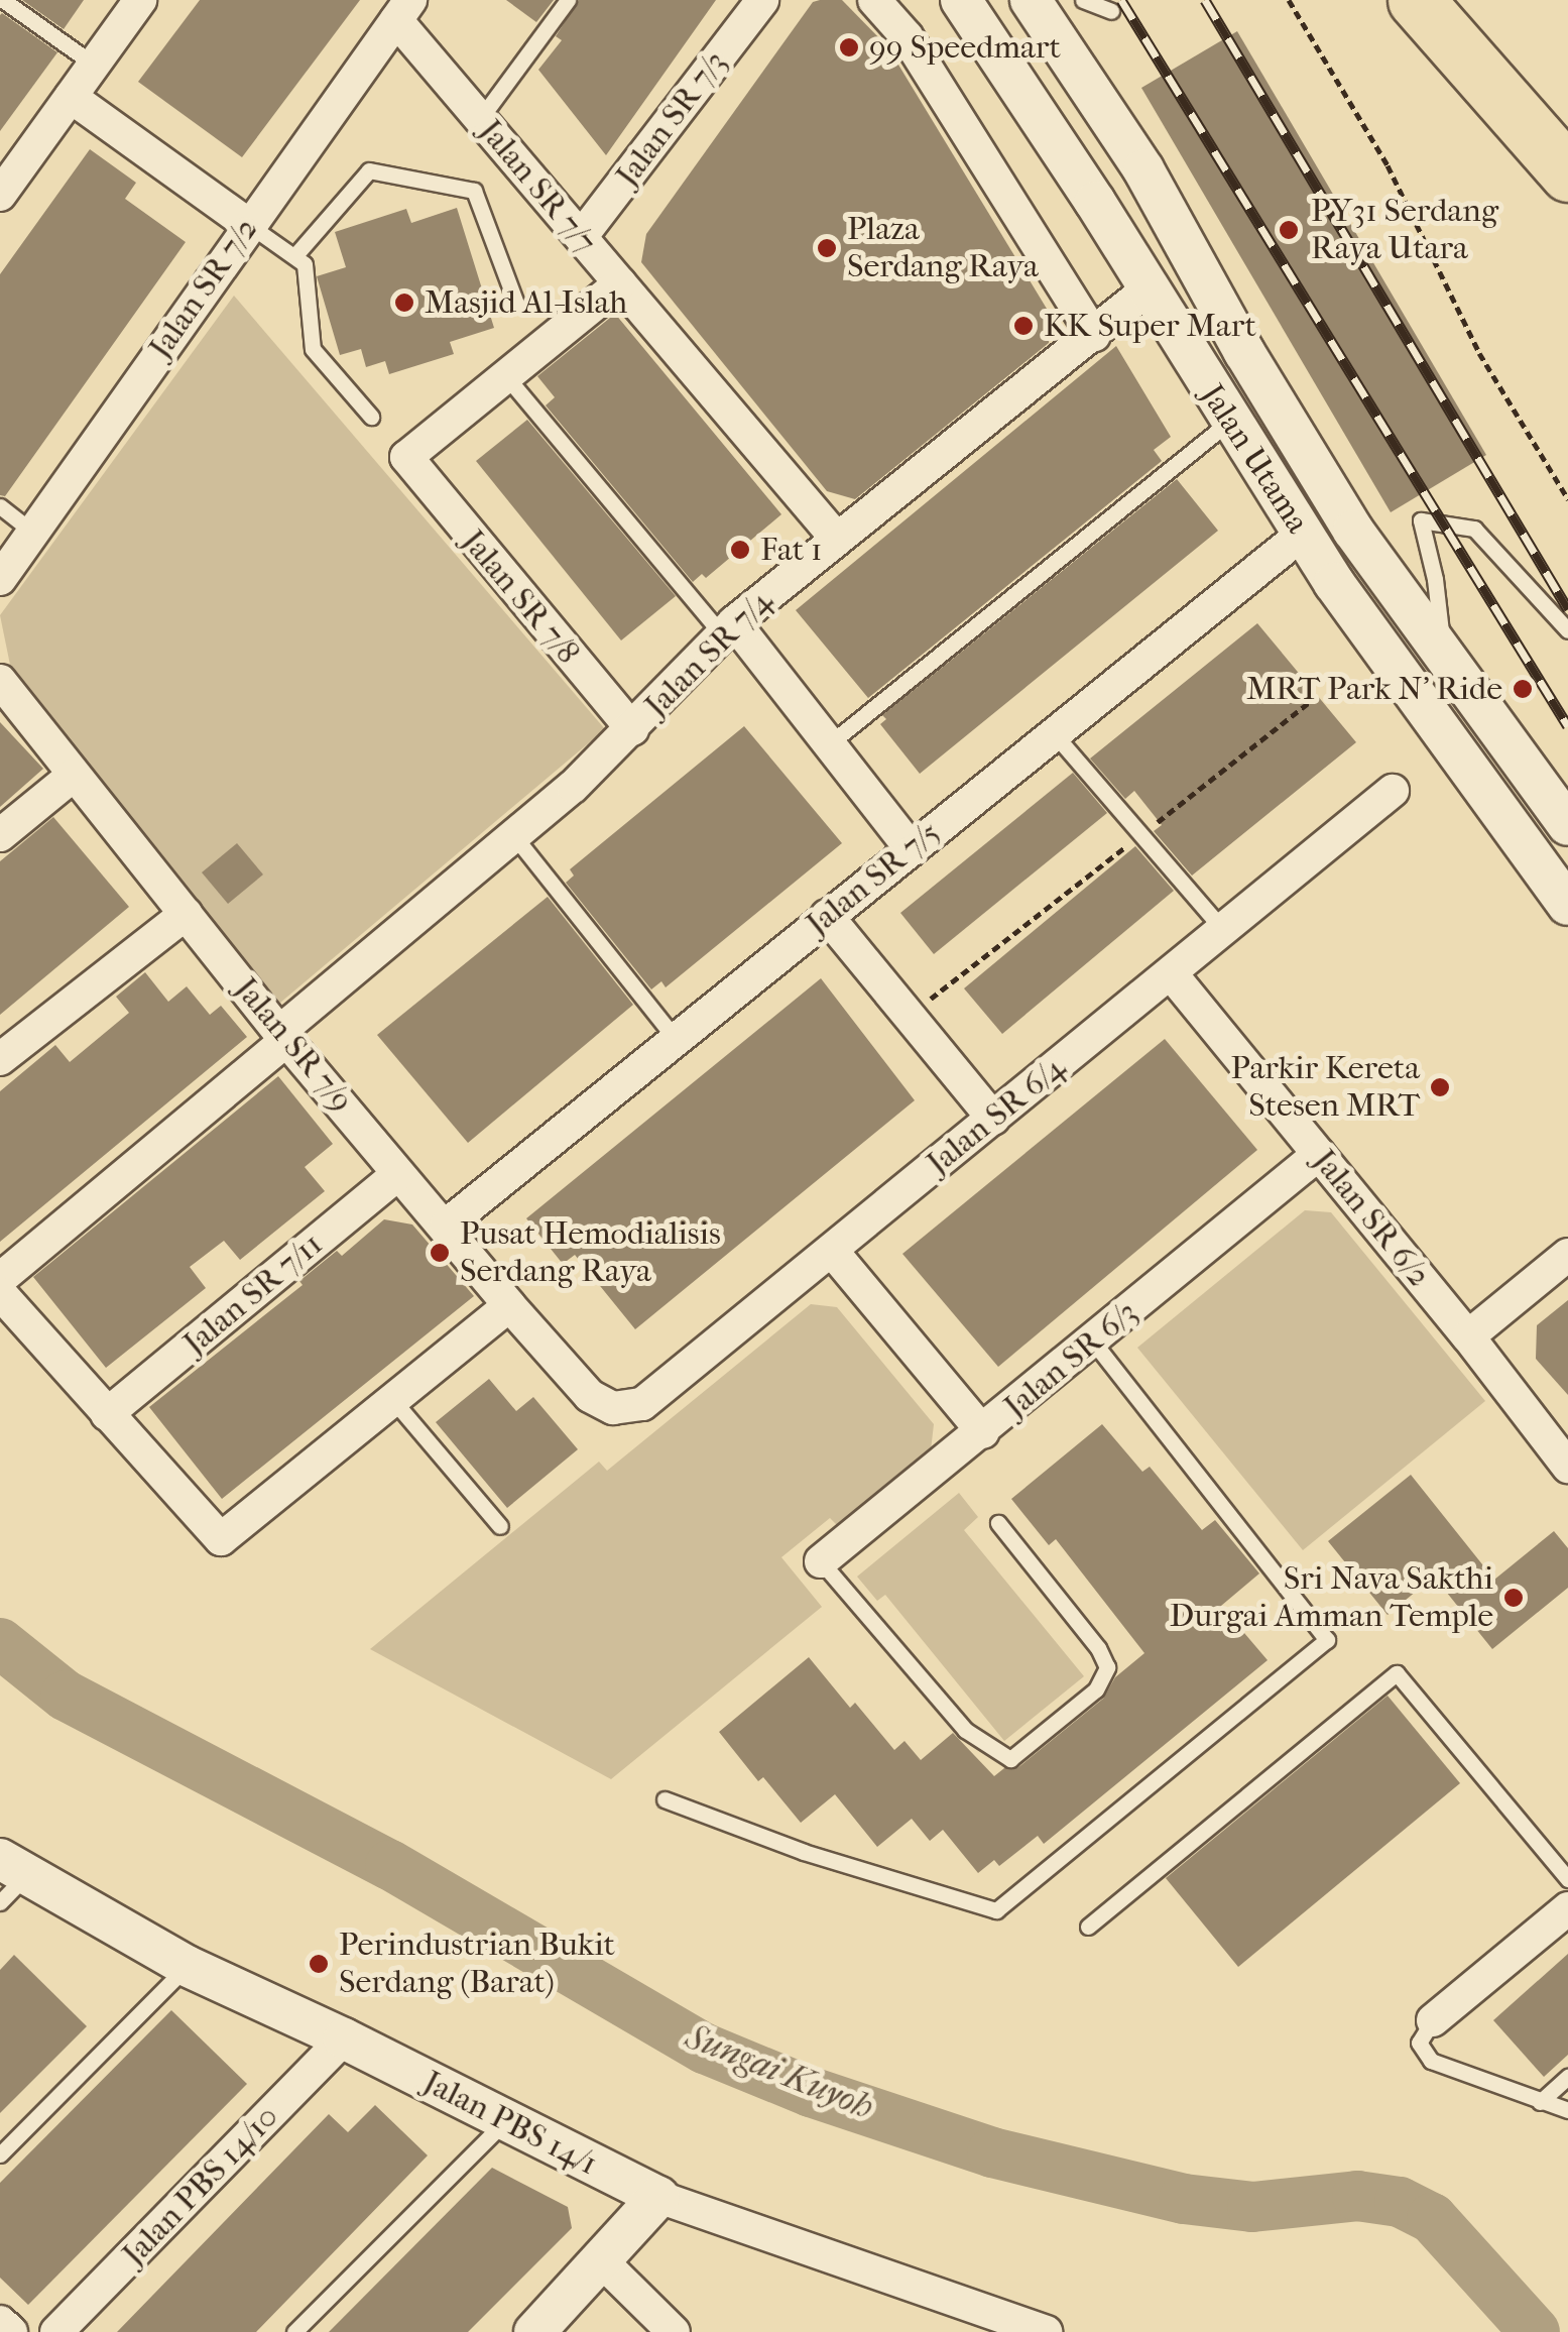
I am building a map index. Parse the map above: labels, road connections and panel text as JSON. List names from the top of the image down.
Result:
{
  "streets": {
    "street": [
      "Jalan SR 7/3",
      "Jalan SR 7/7",
      "Jalan SR 7/2",
      "Jalan Utama",
      "Jalan SR 7/8",
      "Jalan SR 7/4",
      "Jalan SR 7/5",
      "Jalan SR 7/9",
      "Jalan SR 6/4",
      "Jalan SR 6/2",
      "Jalan SR 7/11",
      "Jalan SR 6/3",
      "Jalan PBS 14/1",
      "Jalan PBS 14/10"
    ]
  },
  "crossings": [
    ["Jalan SR 7/3", "Jalan SR 7/7"],
    ["Jalan SR 7/7", "Jalan SR 7/2"],
    ["Jalan SR 7/7", "Jalan SR 7/4"],
    ["Jalan Utama", "Jalan SR 7/4"],
    ["Jalan Utama", "Jalan SR 7/5"],
    ["Jalan SR 7/8", "Jalan SR 7/4"],
    ["Jalan SR 7/4", "Jalan SR 7/9"],
    ["Jalan SR 7/5", "Jalan SR 7/9"],
    ["Jalan SR 7/9", "Jalan SR 6/4"],
    ["Jalan SR 7/9", "Jalan SR 7/11"],
    ["Jalan SR 6/4", "Jalan SR 6/2"],
    ["Jalan SR 6/2", "Jalan SR 6/3"],
    ["Jalan PBS 14/1", "Jalan PBS 14/10"]
  ],
  "water": ["Sungai Kuyoh"],
  "places": [
    "99 Speedmart",
    "PY31 Serdang Raya Utara",
    "Plaza Serdang Raya",
    "Masjid Al-Islah",
    "KK Super Mart",
    "Fat 1",
    "MRT Park N' Ride",
    "Parkir Kereta Stesen MRT",
    "Pusat Hemodialisis Serdang Raya",
    "Sri Nava Sakthi Durgai Amman Temple",
    "Perindustrian Bukit Serdang (Barat)"
  ]
}
